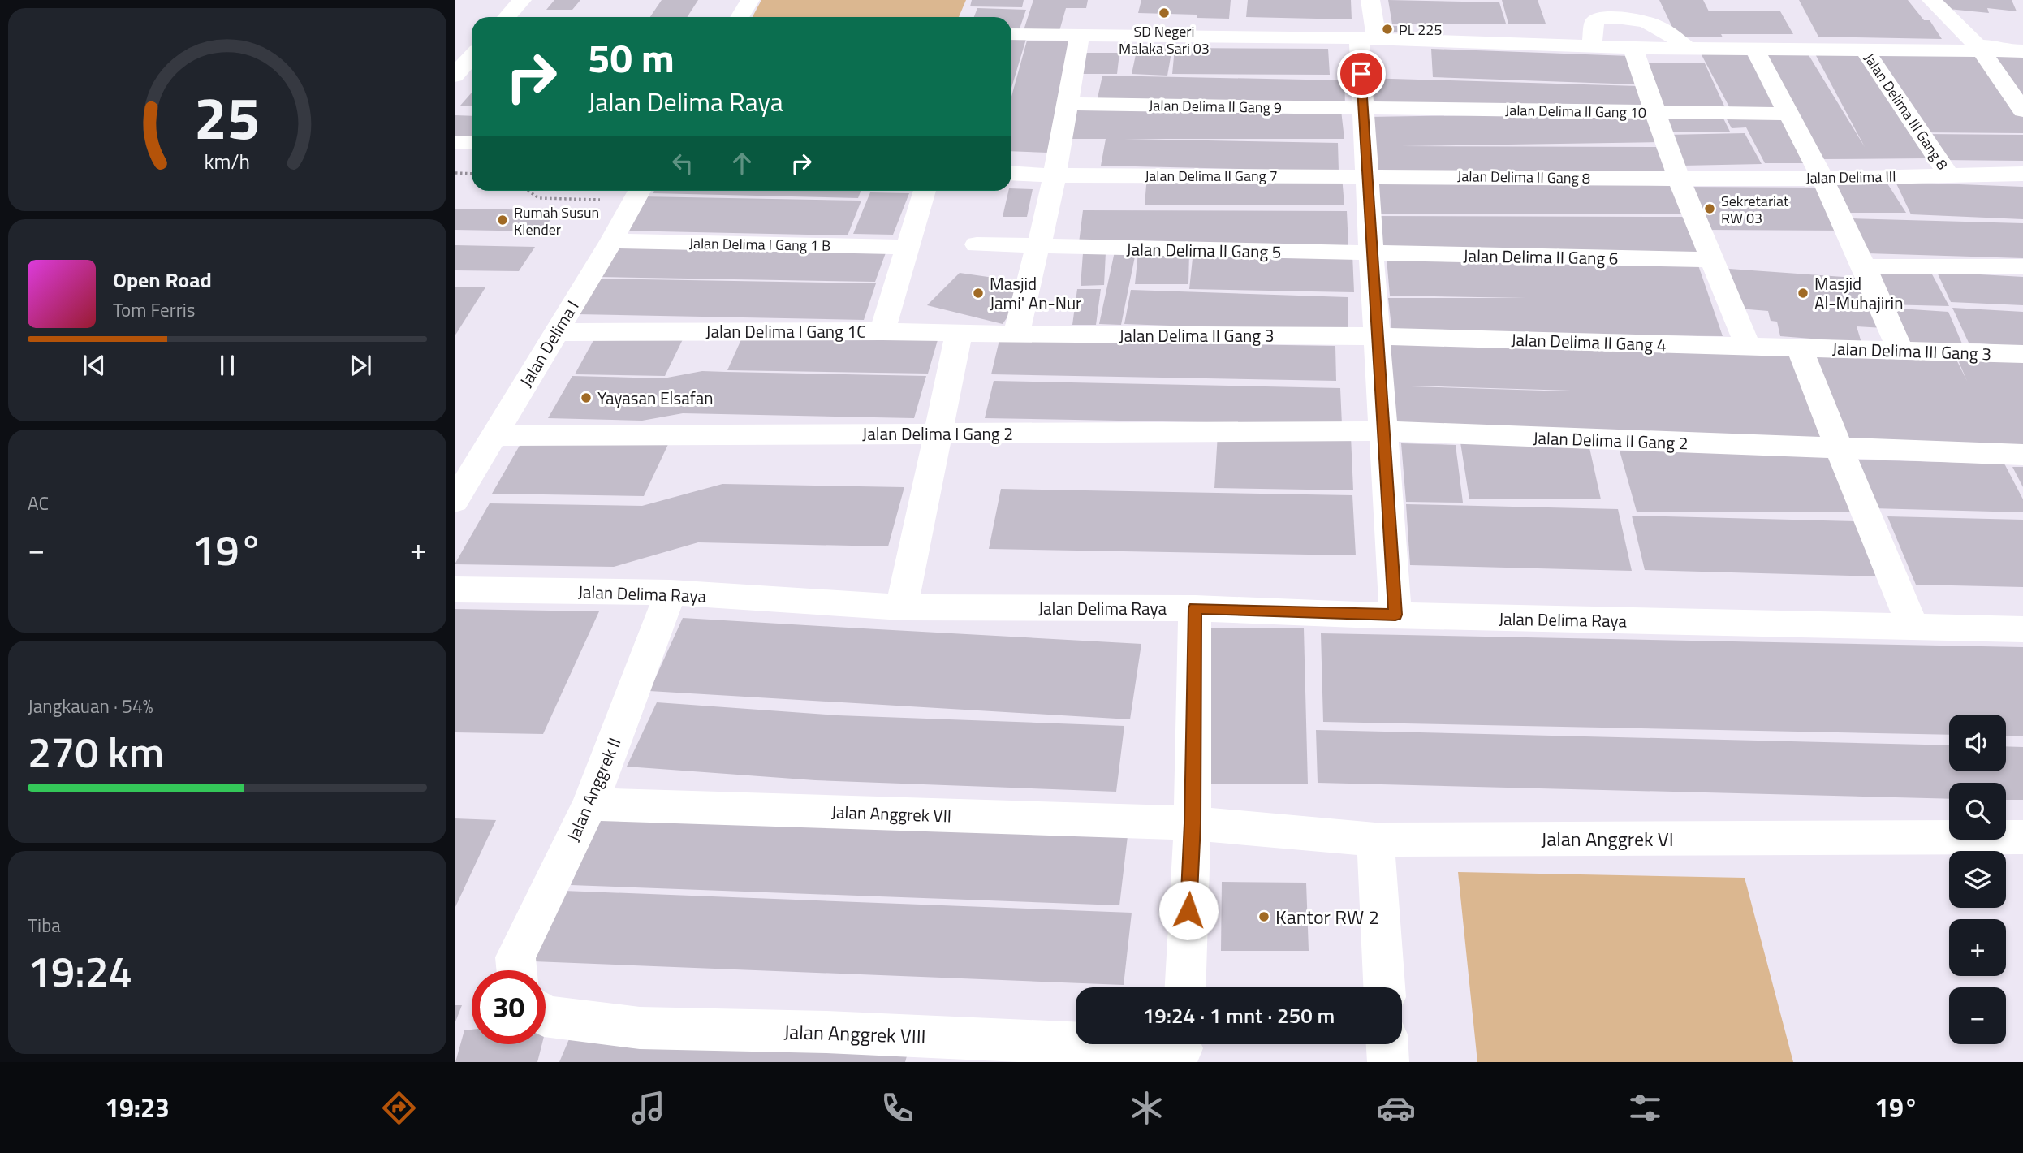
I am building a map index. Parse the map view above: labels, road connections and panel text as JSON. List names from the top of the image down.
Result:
{
  "streets": {
    "street": [
      "Jalan Delima II Gang 9",
      "Jalan Delima II Gang 10",
      "Jalan Delima III Gang 8",
      "Jalan Delima II Gang 7",
      "Jalan Delima II Gang 8",
      "Jalan Delima III",
      "Jalan Delima I Gang 1 B",
      "Jalan Delima II Gang 5",
      "Jalan Delima II Gang 6",
      "Jalan Delima I Gang 1C",
      "Jalan Delima II Gang 3",
      "Jalan Delima II Gang 4",
      "Jalan Delima I",
      "Jalan Delima III Gang 3",
      "Jalan Delima I Gang 2",
      "Jalan Delima II Gang 2",
      "Jalan Delima Raya",
      "Jalan Anggrek II",
      "Jalan Anggrek VII",
      "Jalan Anggrek VI",
      "Jalan Anggrek VIII"
    ]
  },
  "crossings": [
    ["Jalan Delima II Gang 9", "Jalan Delima II Gang 10"],
    ["Jalan Delima III Gang 8", "Jalan Delima III"],
    ["Jalan Delima II Gang 7", "Jalan Delima II Gang 8"],
    ["Jalan Delima II Gang 8", "Jalan Delima III"],
    ["Jalan Delima I Gang 1 B", "Jalan Delima I"],
    ["Jalan Delima II Gang 5", "Jalan Delima II Gang 6"],
    ["Jalan Delima I Gang 1C", "Jalan Delima II Gang 3"],
    ["Jalan Delima I Gang 1C", "Jalan Delima I"],
    ["Jalan Delima II Gang 3", "Jalan Delima II Gang 4"],
    ["Jalan Delima II Gang 4", "Jalan Delima III Gang 3"],
    ["Jalan Delima I", "Jalan Delima I Gang 2"],
    ["Jalan Delima I Gang 2", "Jalan Delima II Gang 2"],
    ["Jalan Delima Raya", "Jalan Anggrek II"],
    ["Jalan Anggrek II", "Jalan Anggrek VII"],
    ["Jalan Anggrek VII", "Jalan Anggrek VI"]
  ],
  "places": [
    "SD Negeri Malaka Sari 03",
    "PL 225",
    "Sekretariat RW 03",
    "Rumah Susun Klender",
    "Masjid Jami' An-Nur",
    "Masjid Al-Muhajirin",
    "Yayasan Elsafan",
    "Kantor RW 2"
  ],
  "page": {
    "turn": ["50 m", "Jalan Delima Raya"],
    "song": ["Open Road", "Tom Ferris"],
    "tile": [
      "AC",
      ["Jangkauan · 54%", "270 km"],
      ["Tiba", "19:24"]
    ],
    "heat": ["−", "19°", "+"],
    "map_buttons": ["+", "−"],
    "limit": "30",
    "trip": "19:24 · 1 mnt · 250 m",
    "tabs": ["19:23", "19°"],
    "gauge": ["25", "km/h"]
  }
}
